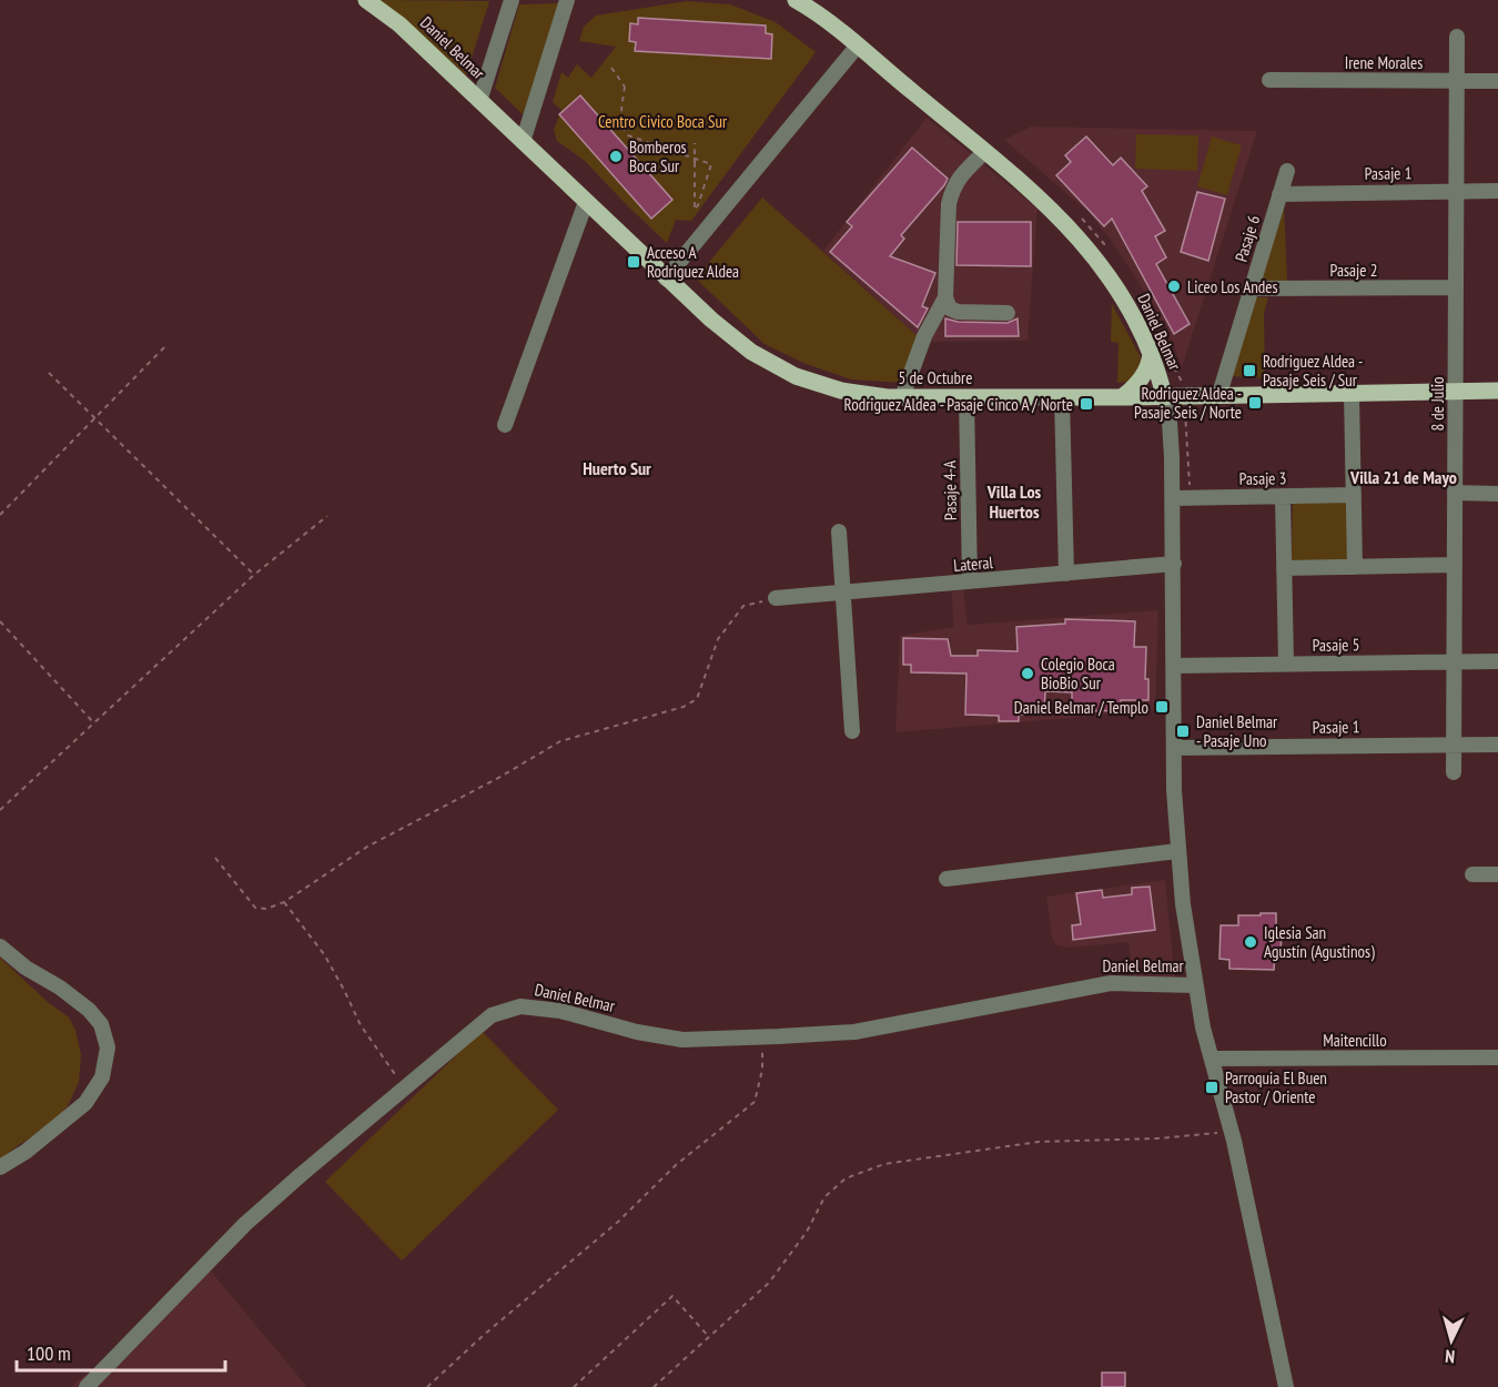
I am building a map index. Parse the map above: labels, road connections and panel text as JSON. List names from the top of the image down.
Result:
{
  "streets": {
    "main road": ["Daniel Belmar", "5 de Octubre"],
    "street": [
      "Irene Morales",
      "Pasaje 1",
      "Pasaje 6",
      "Pasaje 2",
      "8 de Julio",
      "Pasaje 3",
      "Pasaje 4-A",
      "Lateral",
      "Pasaje 5",
      "Maitencillo"
    ]
  },
  "crossings": [
    ["Daniel Belmar", "Pasaje 1"],
    ["Daniel Belmar", "5 de Octubre"],
    ["Daniel Belmar", "Pasaje 3"],
    ["Daniel Belmar", "Lateral"],
    ["Daniel Belmar", "Pasaje 5"],
    ["Daniel Belmar", "Maitencillo"],
    ["Irene Morales", "8 de Julio"],
    ["Pasaje 1", "Pasaje 6"],
    ["Pasaje 1", "8 de Julio"],
    ["Pasaje 6", "Pasaje 2"],
    ["Pasaje 6", "5 de Octubre"],
    ["Pasaje 2", "8 de Julio"],
    ["5 de Octubre", "8 de Julio"],
    ["5 de Octubre", "Pasaje 4-A"],
    ["8 de Julio", "Pasaje 5"],
    ["Pasaje 4-A", "Lateral"]
  ],
  "districts": ["Huerto Sur", "Villa 21 de Mayo", "Villa Los Huertos"],
  "parks": ["Centro Civico Boca Sur"],
  "places": {
    "other": [
      "Bomberos Boca Sur",
      "Liceo Los Andes",
      "Colegio Boca BioBio Sur",
      "Iglesia San Agustín (Agustinos)"
    ],
    "transit": [
      "Acceso A Rodriguez Aldea",
      "Rodriguez Aldea - Pasaje Seis / Sur",
      "Rodriguez Aldea - Pasaje Seis / Norte",
      "Rodriguez Aldea - Pasaje Cinco A / Norte",
      "Daniel Belmar / Templo",
      "Daniel Belmar - Pasaje Uno",
      "Parroquia El Buen Pastor / Oriente"
    ]
  },
  "scale_bar": "100 m",
  "north": "bottom"
}
